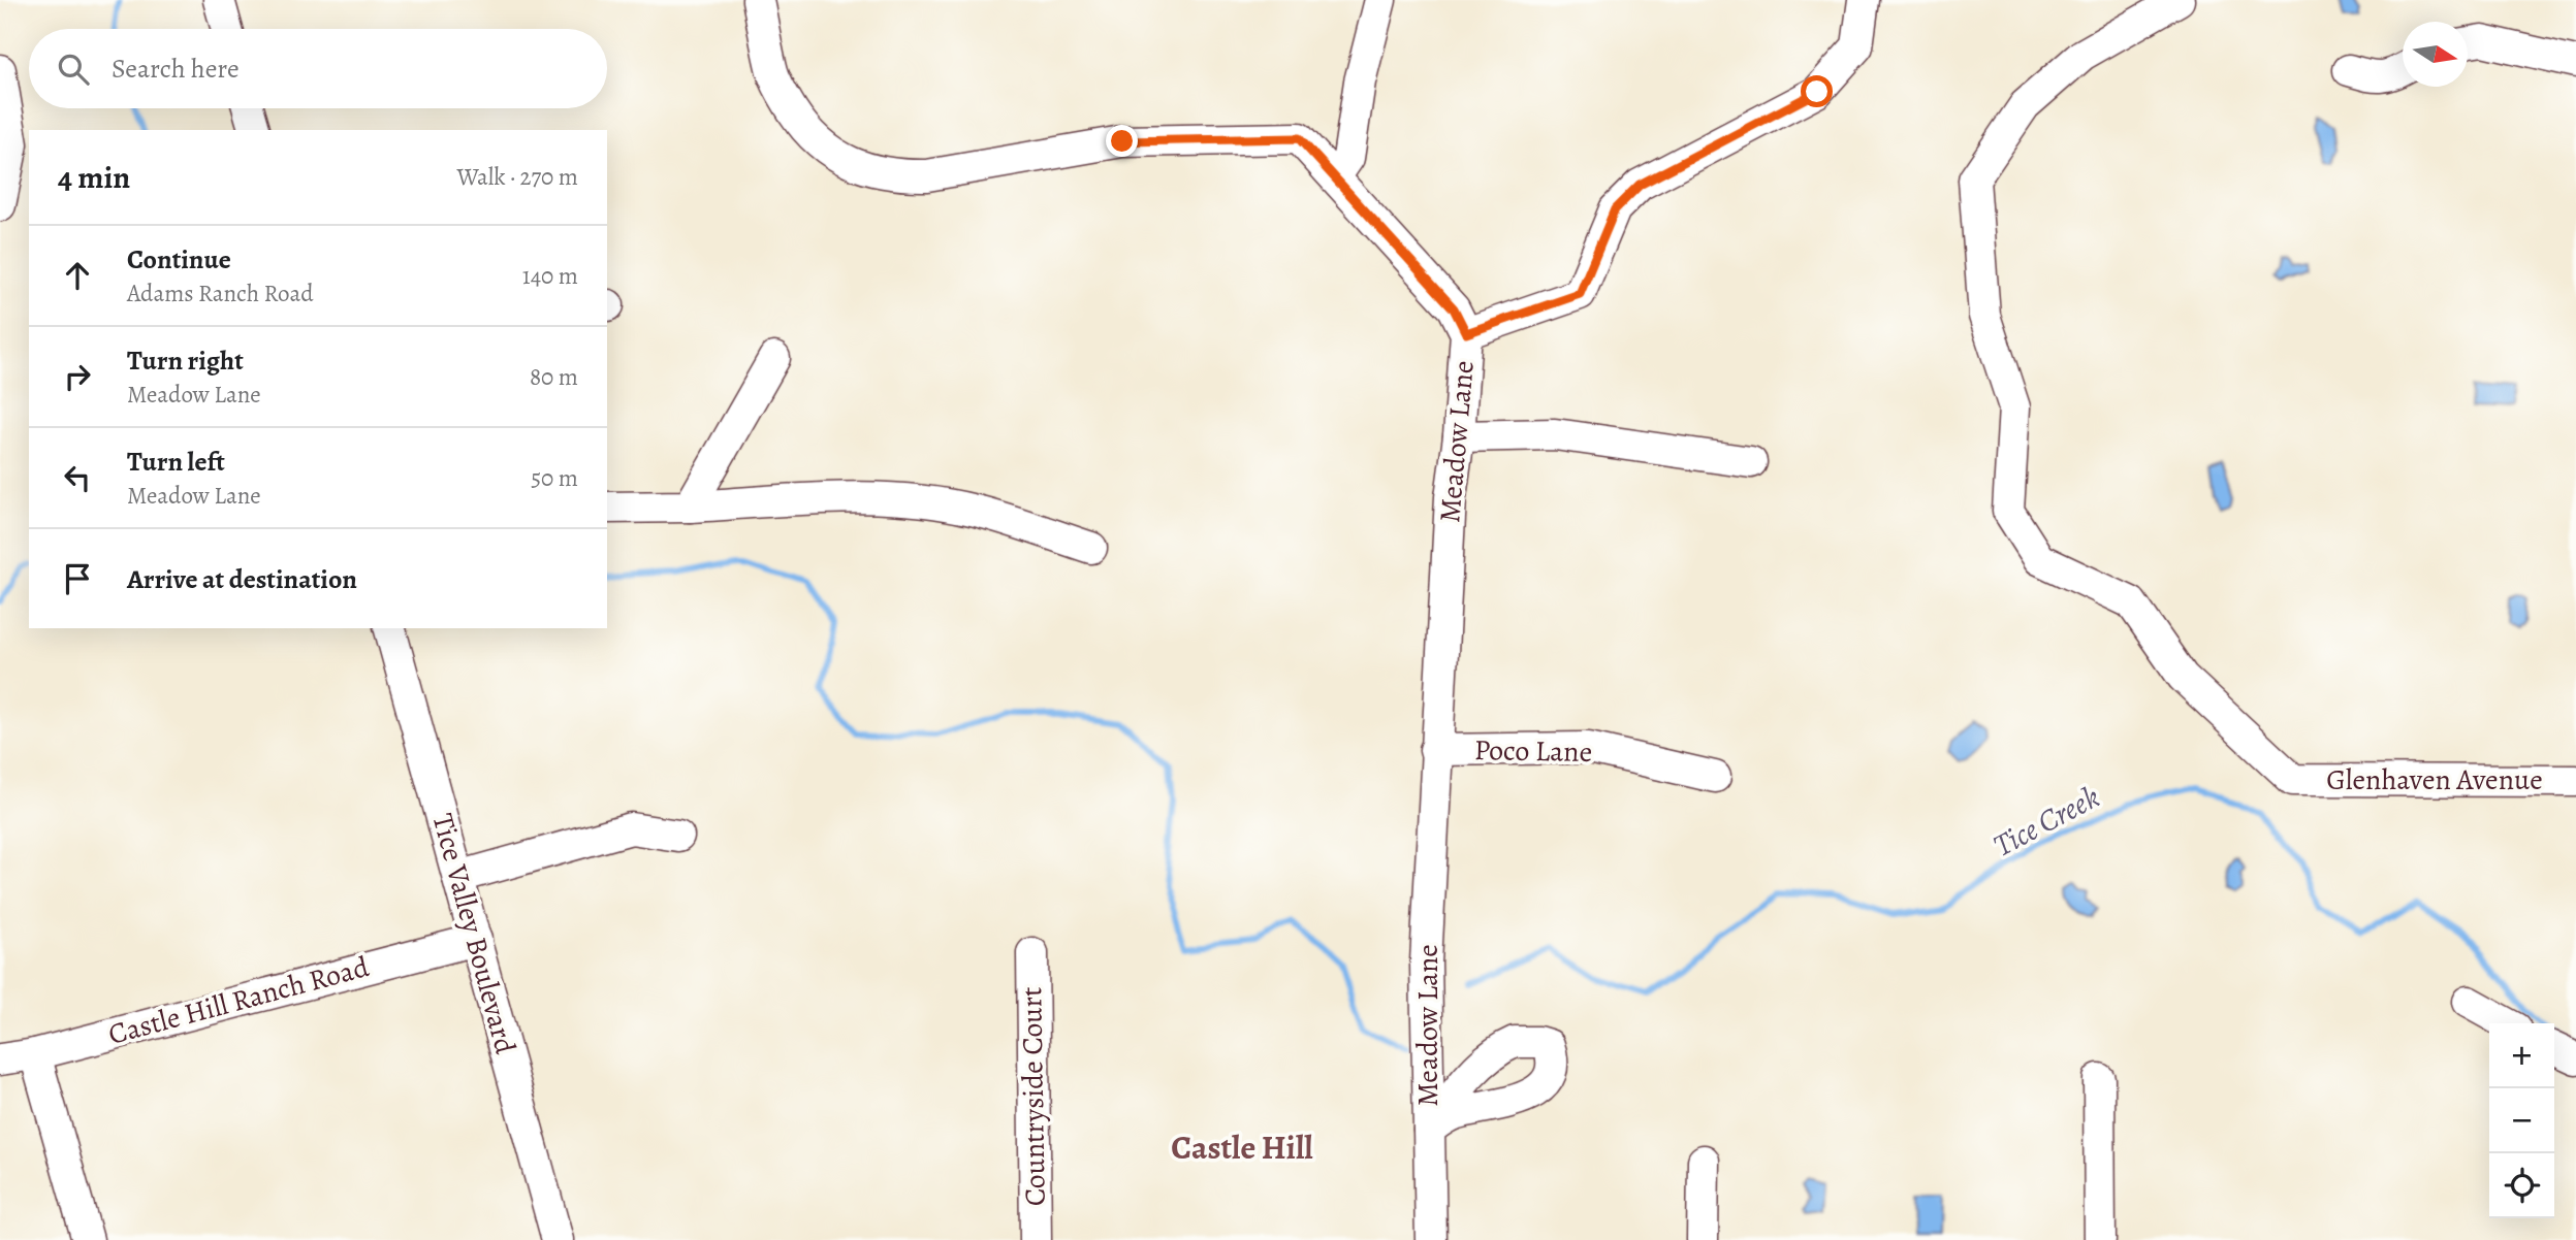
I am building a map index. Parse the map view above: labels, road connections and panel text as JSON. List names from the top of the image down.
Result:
{
  "streets": {
    "street": [
      "Meadow Lane",
      "Poco Lane",
      "Glenhaven Avenue",
      "Tice Valley Boulevard",
      "Castle Hill Ranch Road",
      "Countryside Court"
    ]
  },
  "crossings": [
    ["Meadow Lane", "Poco Lane"],
    ["Tice Valley Boulevard", "Castle Hill Ranch Road"]
  ],
  "districts": ["Castle Hill"],
  "water": ["Tice Creek"],
  "north": "right",
  "page": {
    "search": "Search here",
    "heading": ["4 min", "Walk · 270 m"],
    "list": [
      ["Continue", "Adams Ranch Road", "140 m"],
      ["Turn right", "Meadow Lane", "80 m"],
      ["Turn left", "Meadow Lane", "50 m"],
      "Arrive at destination"
    ],
    "map_buttons": ["+", "−"]
  }
}
